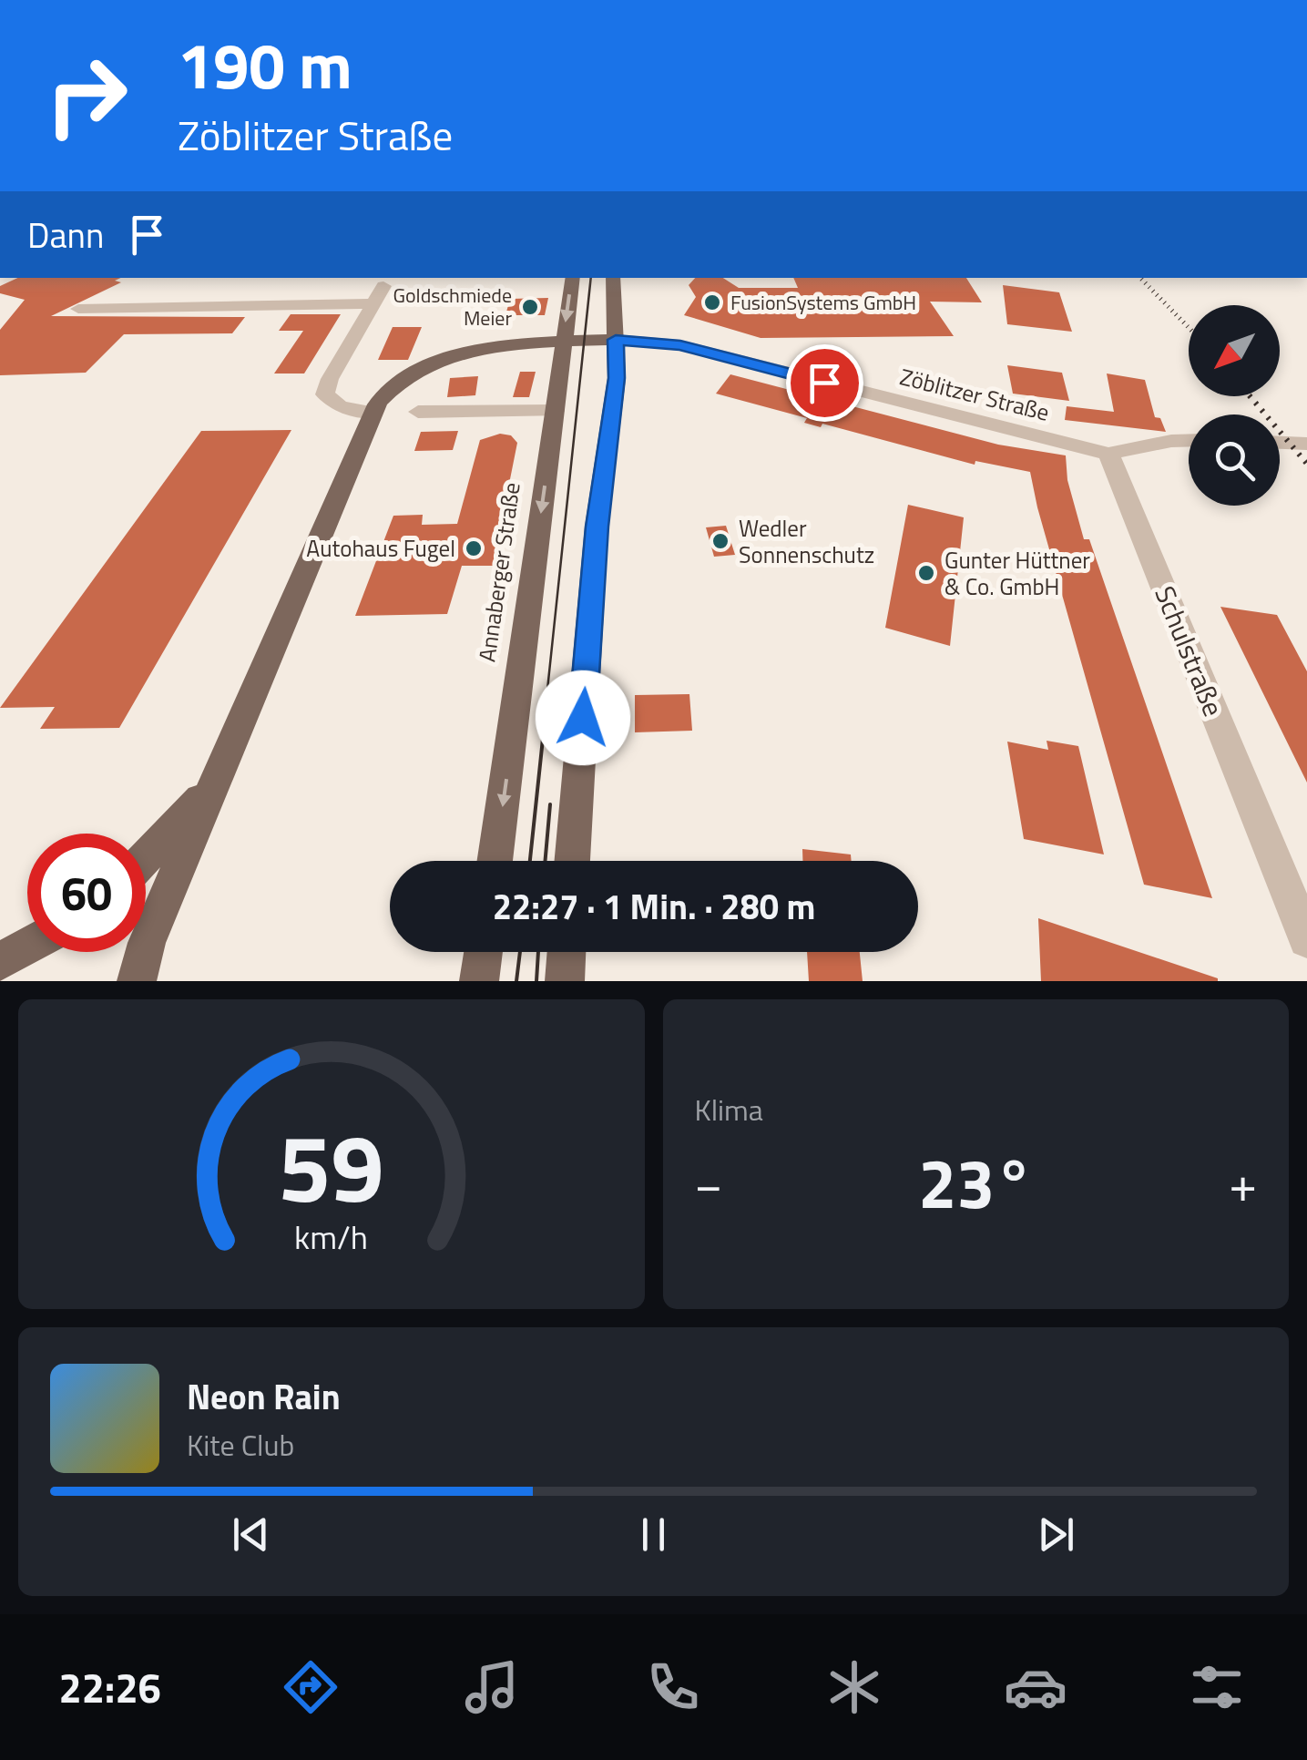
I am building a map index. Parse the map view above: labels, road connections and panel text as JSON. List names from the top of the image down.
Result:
{
  "streets": {
    "main road": ["Annaberger Straße"],
    "street": ["Zöblitzer Straße", "Schulstraße"]
  },
  "crossings": [
    ["Zöblitzer Straße", "Schulstraße"]
  ],
  "places": [
    "FusionSystems GmbH",
    "Goldschmiede Meier",
    "Wedler Sonnenschutz",
    "Autohaus Fugel",
    "Gunter Hüttner & Co. GmbH"
  ],
  "north": "bottom left",
  "page": {
    "turn": ["190 m", "Zöblitzer Straße"],
    "then": "Dann",
    "limit": "60",
    "trip": "22:27 · 1 Min. · 280 m",
    "tile": "Klima",
    "heat": ["−", "23°", "+"],
    "song": ["Neon Rain", "Kite Club"],
    "tabs": "22:26",
    "gauge": ["59", "km/h"]
  }
}
